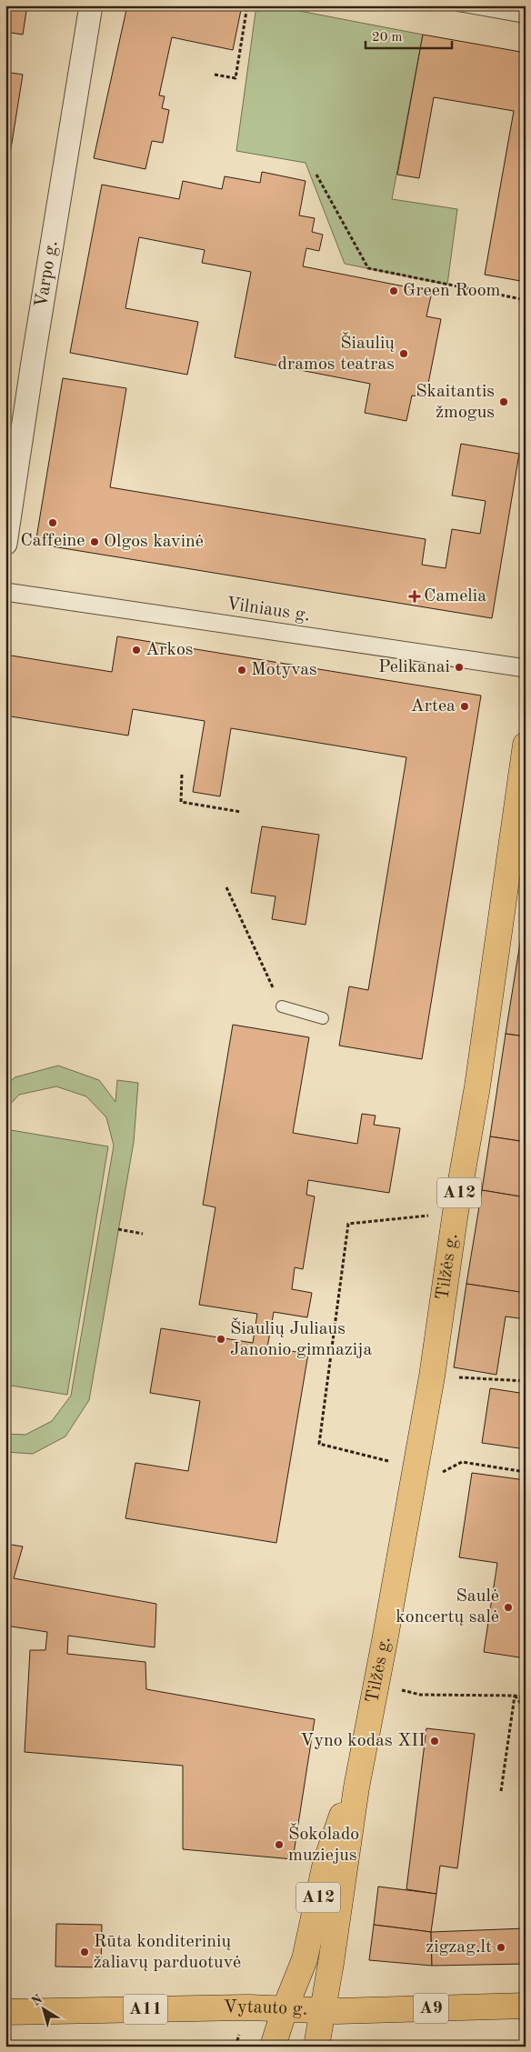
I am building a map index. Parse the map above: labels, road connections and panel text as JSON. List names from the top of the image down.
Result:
{
  "streets": {
    "highway": [
      "A12",
      "Tilžės g.",
      "A9",
      "A11",
      "Vytauto g."
    ],
    "street": ["Varpo g.", "Vilniaus g."]
  },
  "crossings": [
    ["Tilžės g.", "Vytauto g."]
  ],
  "places": {
    "other": [
      "Green Room",
      "Šiaulių dramos teatras",
      "Skaitantis žmogus",
      "Caffeine",
      "Olgos kavinė",
      "Arkos",
      "Pelikanai",
      "Motyvas",
      "Artea",
      "Šiaulių Juliaus Janonio gimnazija",
      "Saulė koncertų salė",
      "Vyno kodas XII",
      "Šokolado muziejus",
      "zigzag.lt",
      "Rūta konditerinių žaliavų parduotuvė"
    ],
    "health": ["Camelia"]
  },
  "scale_bar": "20 m",
  "north": "top left"
}
